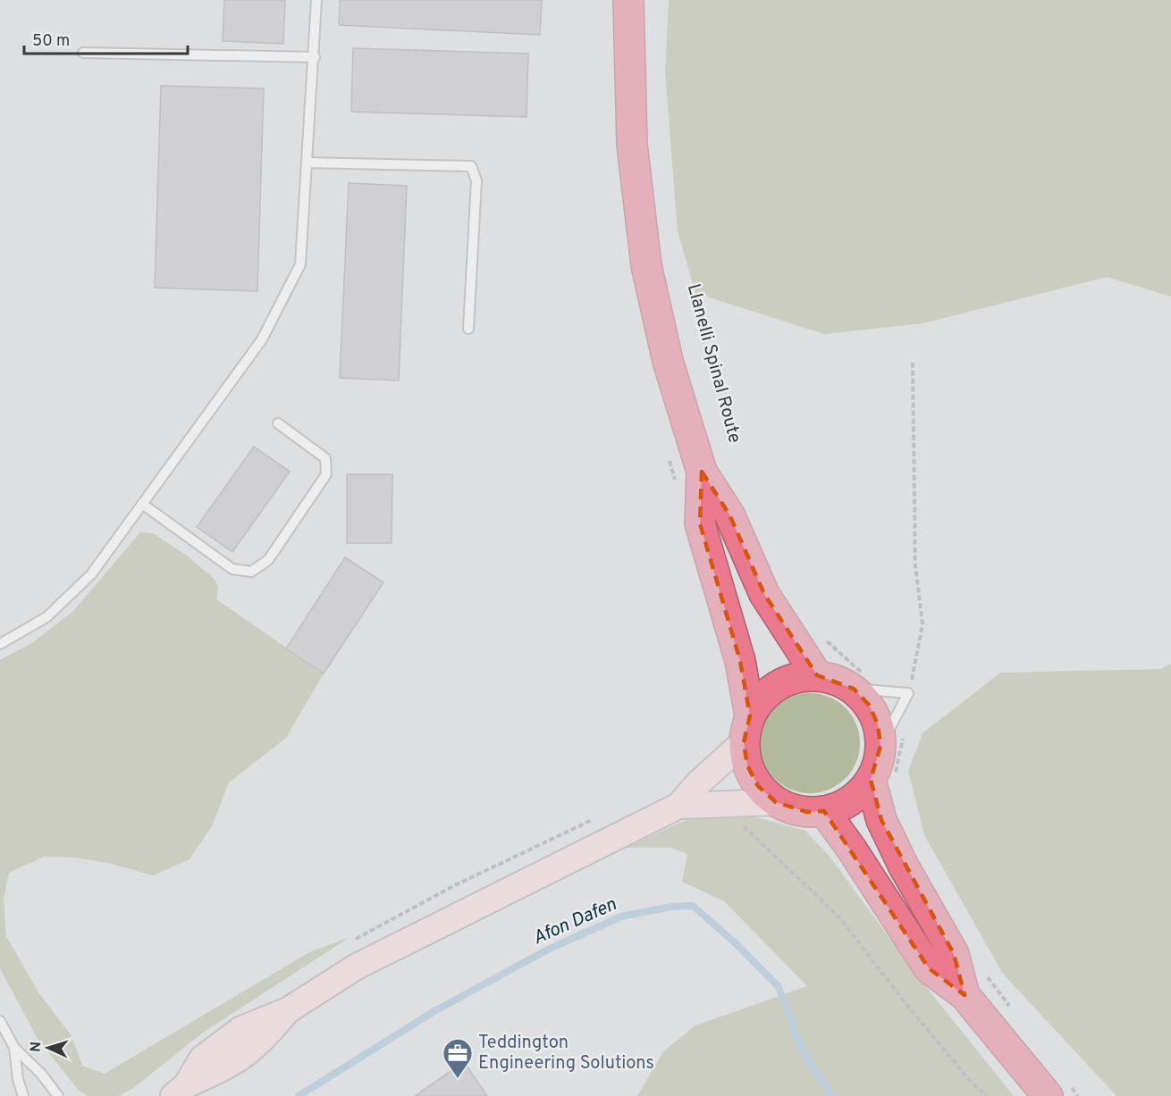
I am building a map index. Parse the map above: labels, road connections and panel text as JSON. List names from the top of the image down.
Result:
{
  "water": ["Afon Dafen"],
  "places": {
    "office": ["Teddington Engineering Solutions"]
  },
  "scale_bar": "50 m",
  "north": "left"
}
